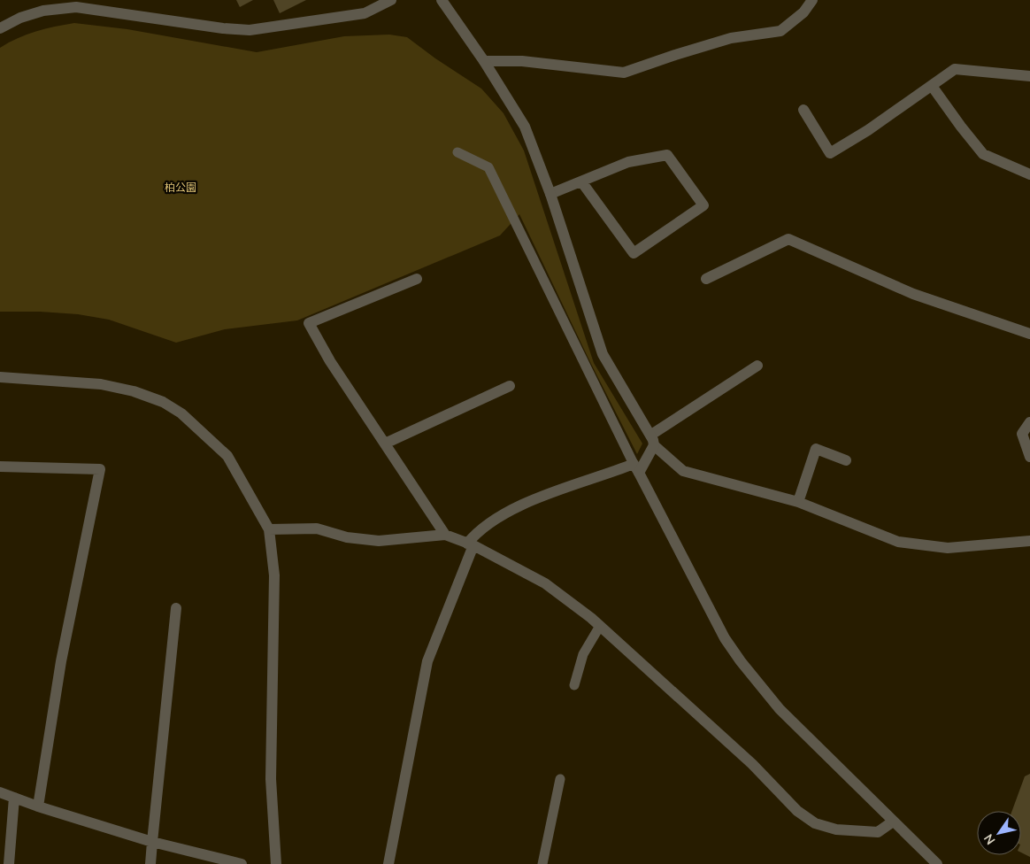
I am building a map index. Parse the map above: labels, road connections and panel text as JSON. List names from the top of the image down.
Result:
{
  "parks": ["柏公園"],
  "north": "bottom left"
}
